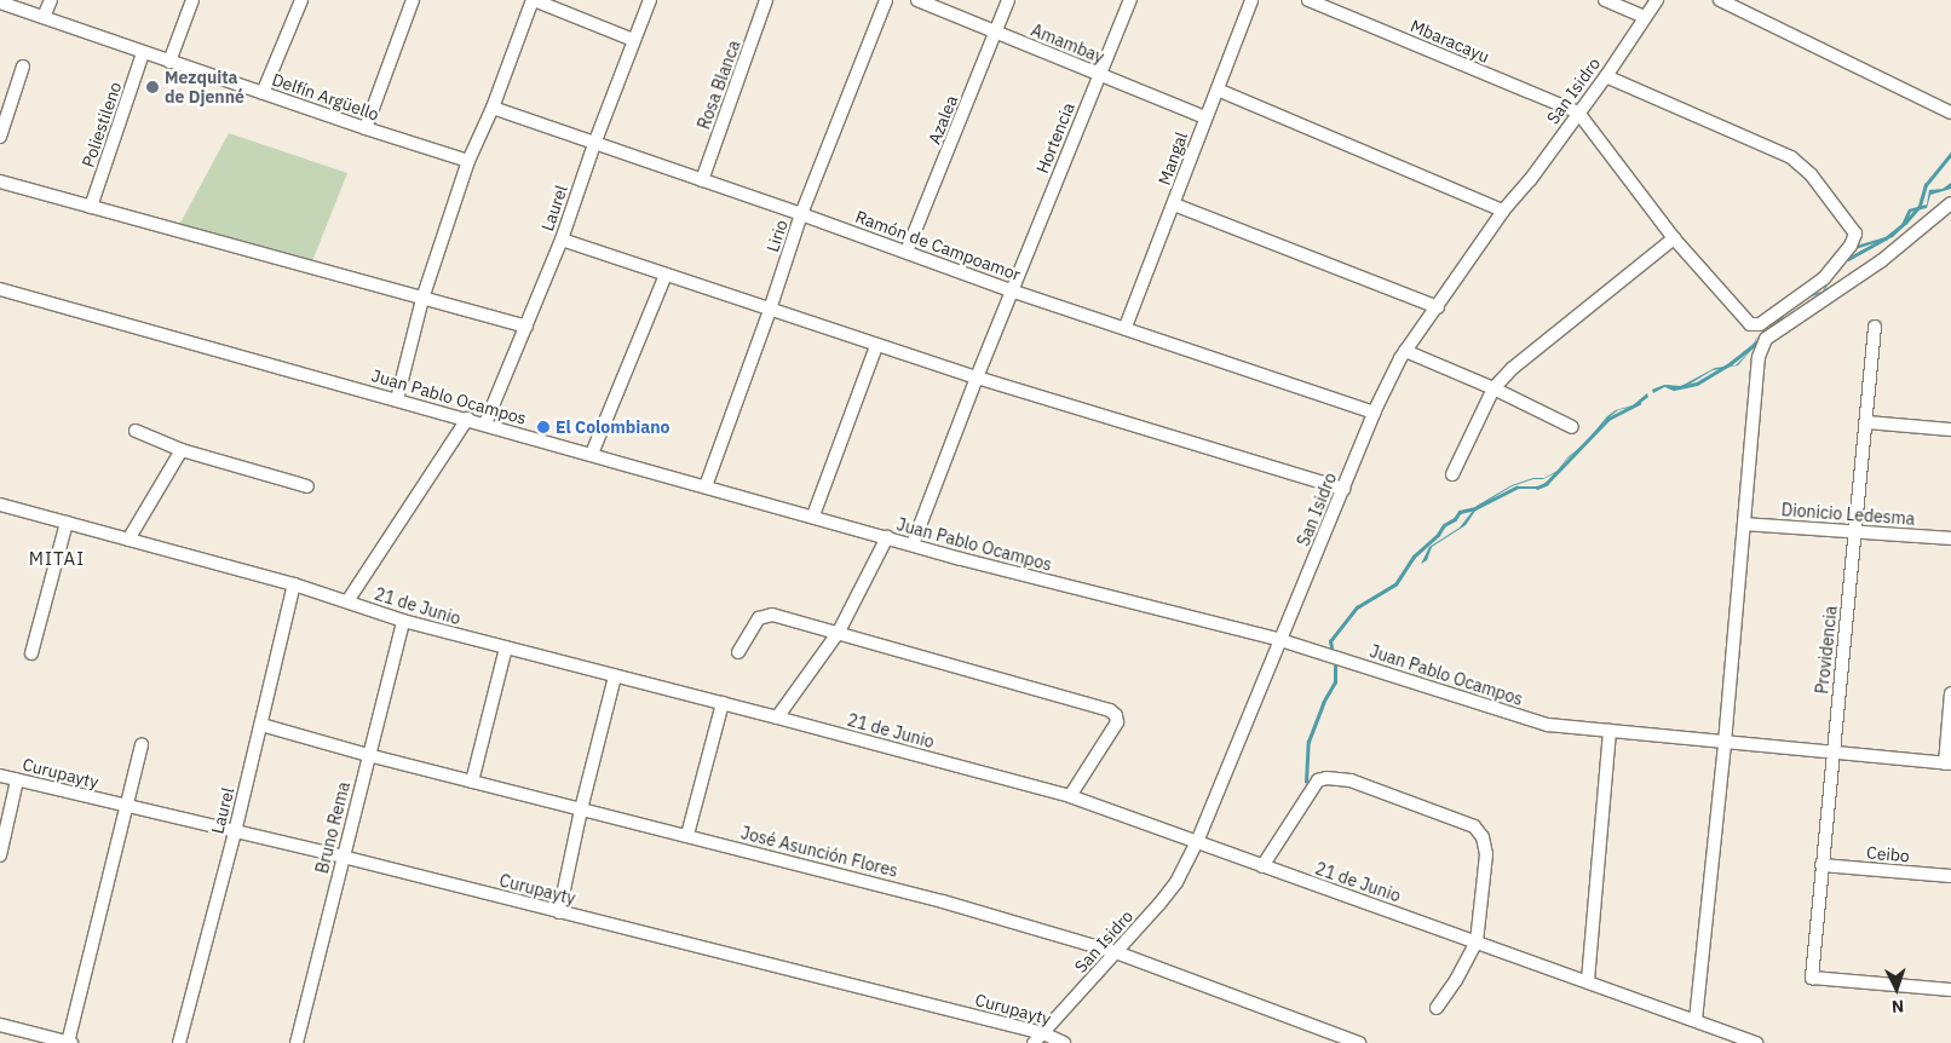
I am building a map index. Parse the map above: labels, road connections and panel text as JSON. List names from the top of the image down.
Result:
{
  "streets": {
    "street": [
      "Mbaracayu",
      "Amambay",
      "Rosa Blanca",
      "San Isidro",
      "Delfín Argüello",
      "Azalea",
      "Poliestileno",
      "Hortencia",
      "Mangal",
      "Laurel",
      "Lirio",
      "Ramón de Campoamor",
      "Juan Pablo Ocampos",
      "Dionicio Ledesma",
      "21 de Junio",
      "Providencia",
      "Curupayty",
      "Bruno Rema",
      "José Asunción Flores",
      "Ceibo"
    ]
  },
  "crossings": [
    ["Mbaracayu", "San Isidro"],
    ["Amambay", "Azalea"],
    ["Amambay", "Hortencia"],
    ["Amambay", "Mangal"],
    ["Rosa Blanca", "Ramón de Campoamor"],
    ["San Isidro", "Ramón de Campoamor"],
    ["San Isidro", "Juan Pablo Ocampos"],
    ["San Isidro", "21 de Junio"],
    ["San Isidro", "Curupayty"],
    ["San Isidro", "José Asunción Flores"],
    ["Delfín Argüello", "Poliestileno"],
    ["Azalea", "Ramón de Campoamor"],
    ["Hortencia", "Ramón de Campoamor"],
    ["Hortencia", "Juan Pablo Ocampos"],
    ["Mangal", "Ramón de Campoamor"],
    ["Laurel", "Ramón de Campoamor"],
    ["Laurel", "Juan Pablo Ocampos"],
    ["Laurel", "21 de Junio"],
    ["Laurel", "Curupayty"],
    ["Laurel", "José Asunción Flores"],
    ["Lirio", "Ramón de Campoamor"],
    ["Lirio", "Juan Pablo Ocampos"],
    ["Juan Pablo Ocampos", "Providencia"],
    ["Dionicio Ledesma", "Providencia"],
    ["21 de Junio", "Bruno Rema"],
    ["Providencia", "Ceibo"],
    ["Curupayty", "Bruno Rema"],
    ["Bruno Rema", "José Asunción Flores"]
  ],
  "districts": ["MITAI"],
  "places": ["Mezquita de Djenné", "El Colombiano"],
  "north": "bottom"
}
